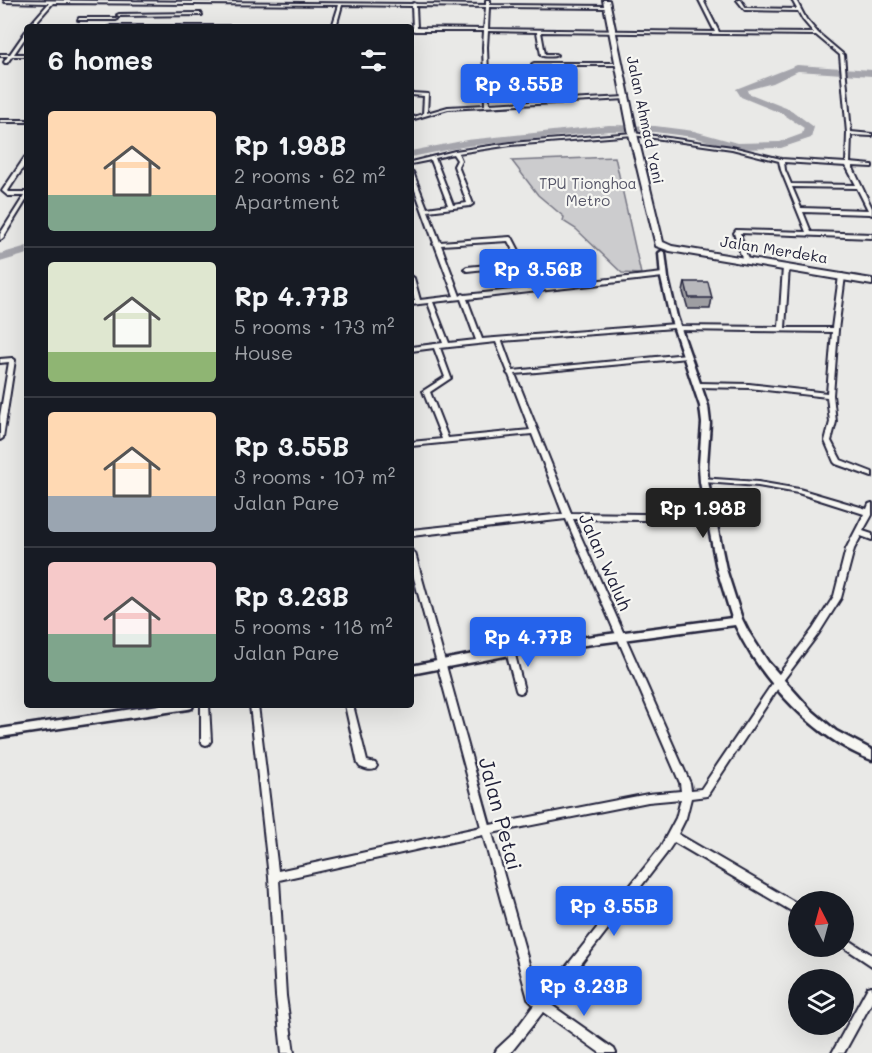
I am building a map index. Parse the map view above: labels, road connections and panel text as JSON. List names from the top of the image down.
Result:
{
  "streets": {
    "main road": ["Jalan Ahmad Yani", "Jalan Merdeka"],
    "street": ["Jalan Waluh", "Jalan Petai"]
  },
  "crossings": [
    ["Jalan Ahmad Yani", "Jalan Merdeka"]
  ],
  "parks": ["TPU Tionghoa Metro"],
  "north": "top",
  "page": {
    "heading": "6 homes",
    "price": [
      "Rp 3.55B",
      "Rp 3.56B",
      "Rp 1.98B",
      "Rp 4.77B",
      "Rp 3.55B",
      "Rp 3.23B"
    ],
    "list": [
      {
        "name": "Rp 1.98B",
        "note": "2 rooms · 62 m² · Apartment"
      },
      {
        "name": "Rp 4.77B",
        "note": "5 rooms · 173 m² · House"
      },
      {
        "name": "Rp 3.55B",
        "note": "3 rooms · 107 m² · Jalan Pare"
      },
      {
        "name": "Rp 3.23B",
        "note": "5 rooms · 118 m² · Jalan Pare"
      }
    ]
  }
}
